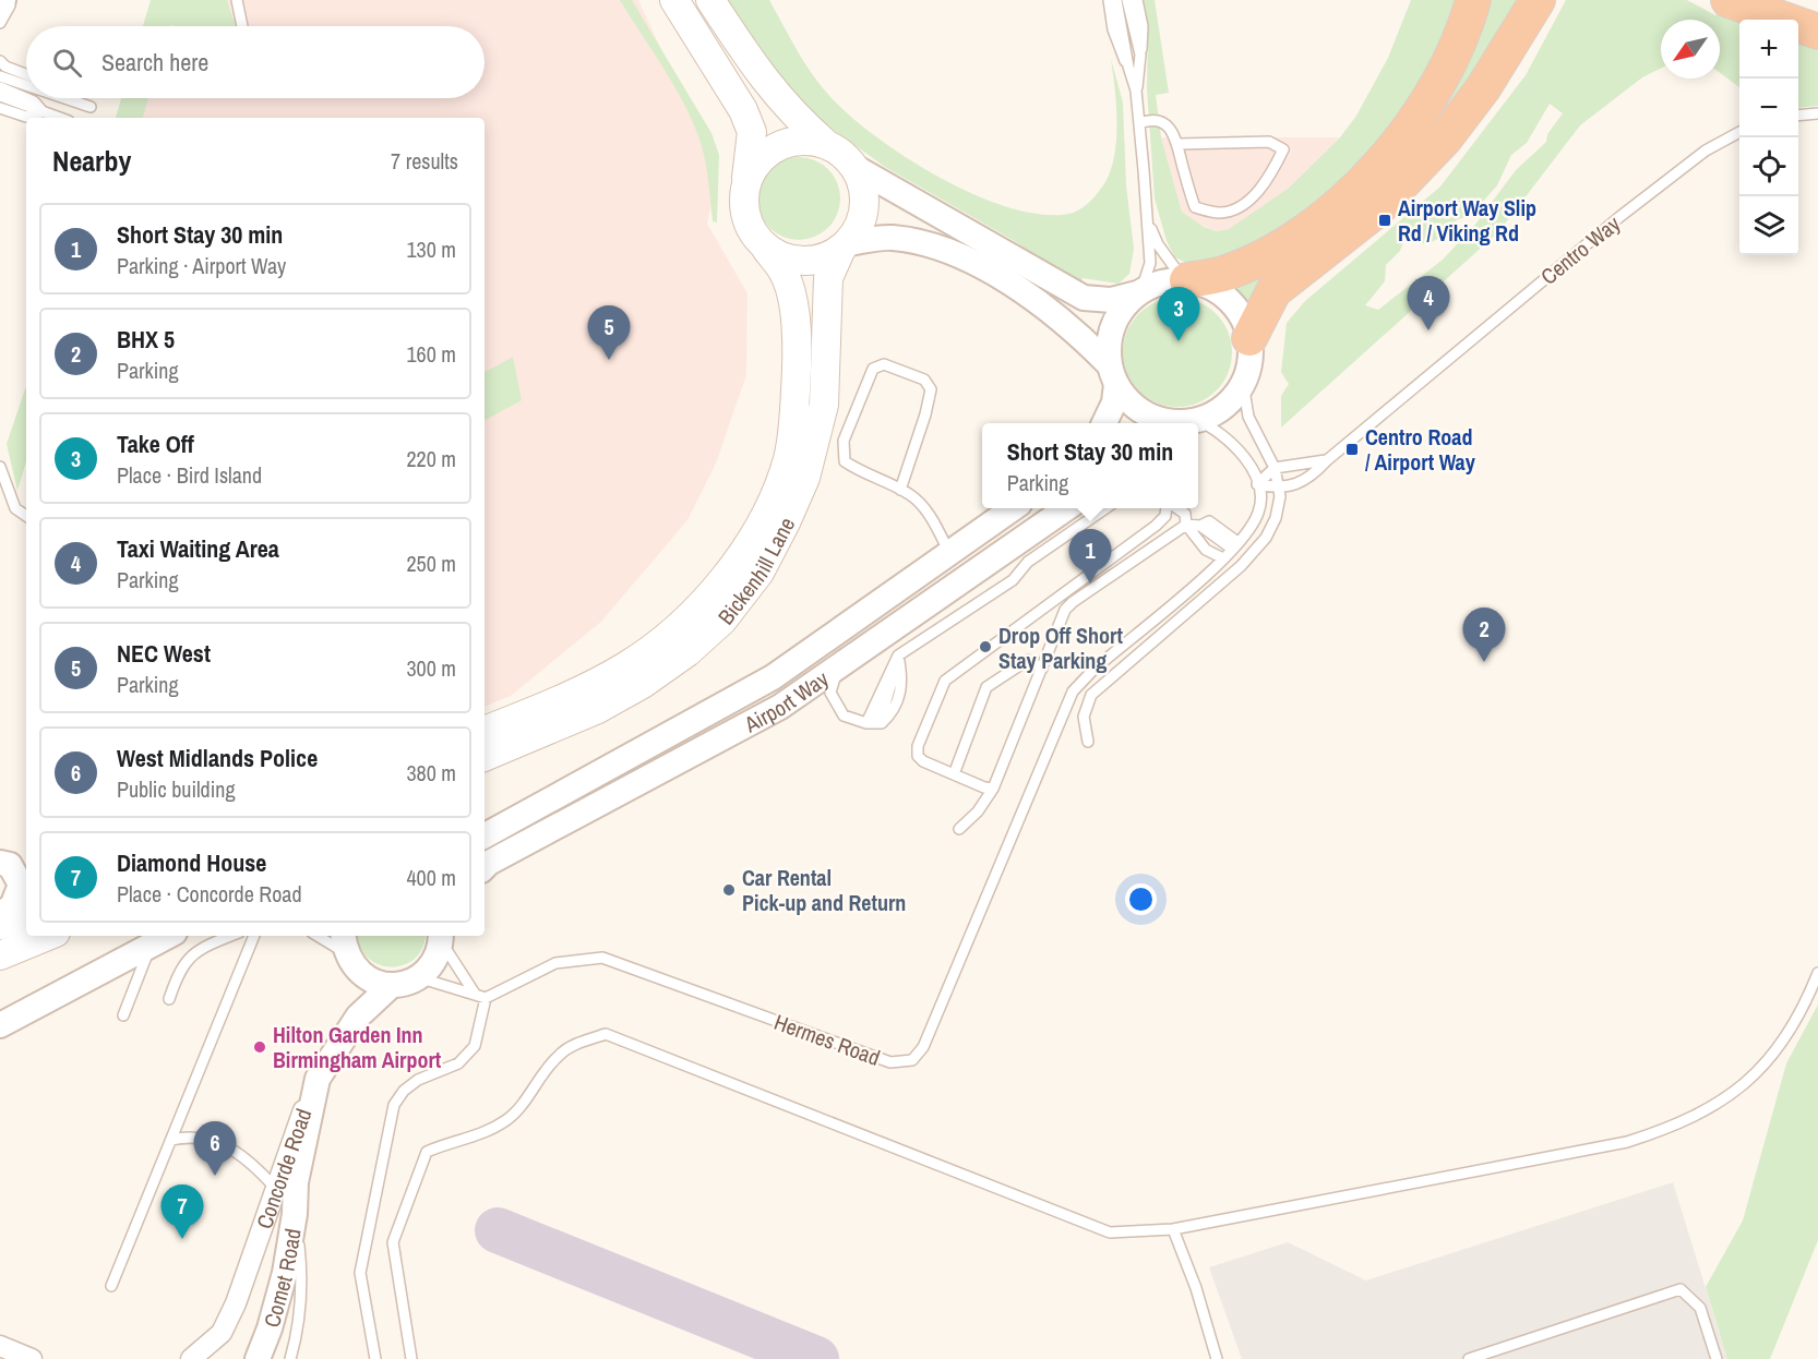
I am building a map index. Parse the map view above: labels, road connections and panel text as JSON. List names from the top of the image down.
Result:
{
  "streets": {
    "main road": ["Bickenhill Lane"],
    "street": ["Airport Way", "Concorde Road", "Comet Road"],
    "lane": ["Centro Way", "Hermes Road"]
  },
  "crossings": [
    ["Concorde Road", "Comet Road"]
  ],
  "places": {
    "transit": ["Airport Way Slip Rd / Viking Rd", "Centro Road / Airport Way"],
    "other": ["Drop Off Short Stay Parking", "Car Rental Pick-up and Return", "Hilton Garden Inn Birmingham Airport"]
  },
  "north": "bottom left",
  "page": {
    "map_buttons": ["+", "−"],
    "search": "Search here",
    "heading": ["Nearby", "7 results"],
    "list": [
      {
        "mark": "1",
        "name": "Short Stay 30 min",
        "note": "Parking · Airport Way",
        "value": "130 m"
      },
      {
        "mark": "2",
        "name": "BHX 5",
        "note": "Parking",
        "value": "160 m"
      },
      {
        "mark": "3",
        "name": "Take Off",
        "note": "Place · Bird Island",
        "value": "220 m"
      },
      {
        "mark": "4",
        "name": "Taxi Waiting Area",
        "note": "Parking",
        "value": "250 m"
      },
      {
        "mark": "5",
        "name": "NEC West",
        "note": "Parking",
        "value": "300 m"
      },
      {
        "mark": "6",
        "name": "West Midlands Police",
        "note": "Public building",
        "value": "380 m"
      },
      {
        "mark": "7",
        "name": "Diamond House",
        "note": "Place · Concorde Road",
        "value": "400 m"
      }
    ],
    "pins": [
      "4",
      "3",
      "5",
      "1",
      "2",
      "6",
      "7"
    ],
    "popup": ["Short Stay 30 min", "Parking"]
  }
}
